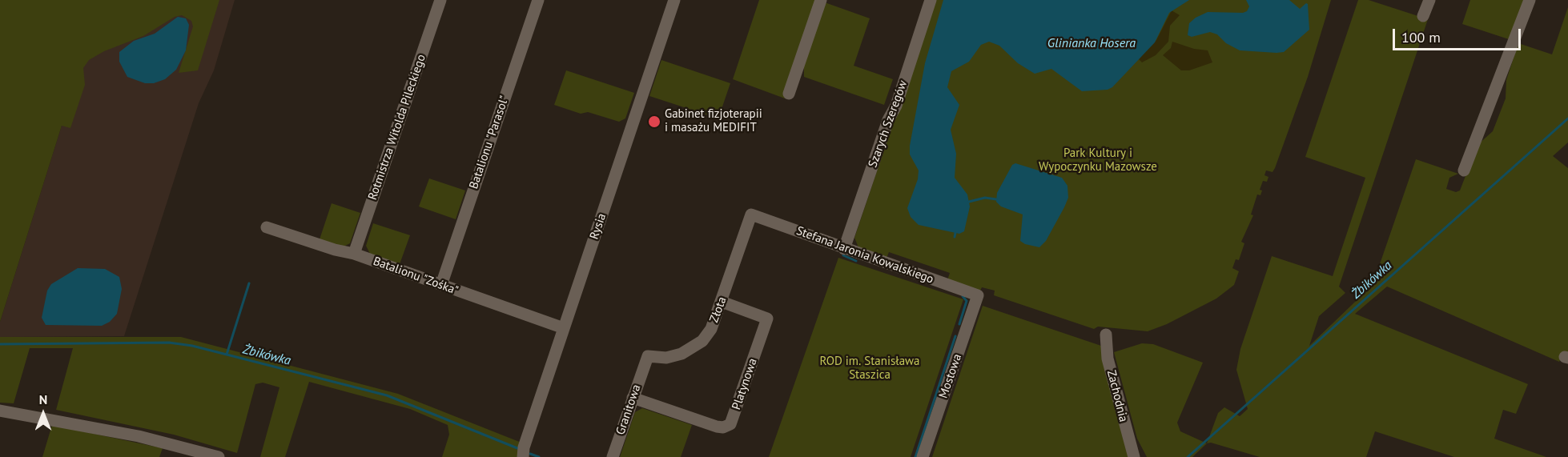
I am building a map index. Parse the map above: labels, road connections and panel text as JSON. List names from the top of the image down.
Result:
{
  "streets": {
    "street": [
      "Szarych Szeregów",
      "Rotmistrza Witolda Pileckiego",
      "Batalionu \"Parasol\"",
      "Rysia",
      "Stefana Jaronia Kowalskiego",
      "Batalionu \"Zośka\"",
      "Złota",
      "Mostowa",
      "Platynowa",
      "Zachodnia",
      "Granitowa"
    ]
  },
  "crossings": [
    ["Szarych Szeregów", "Stefana Jaronia Kowalskiego"],
    ["Rotmistrza Witolda Pileckiego", "Batalionu \"Zośka\""],
    ["Batalionu \"Parasol\"", "Batalionu \"Zośka\""],
    ["Rysia", "Batalionu \"Zośka\""],
    ["Stefana Jaronia Kowalskiego", "Złota"],
    ["Stefana Jaronia Kowalskiego", "Mostowa"],
    ["Złota", "Platynowa"],
    ["Złota", "Granitowa"],
    ["Platynowa", "Granitowa"]
  ],
  "water": ["Glinianka Hosera", "Żbikówka"],
  "parks": ["Park Kultury i Wypoczynku Mazowsze", "ROD im. Stanisława Staszica"],
  "places": ["Gabinet fizjoterapii i masażu MEDIFIT"],
  "scale_bar": "100 m",
  "north": "top"
}
